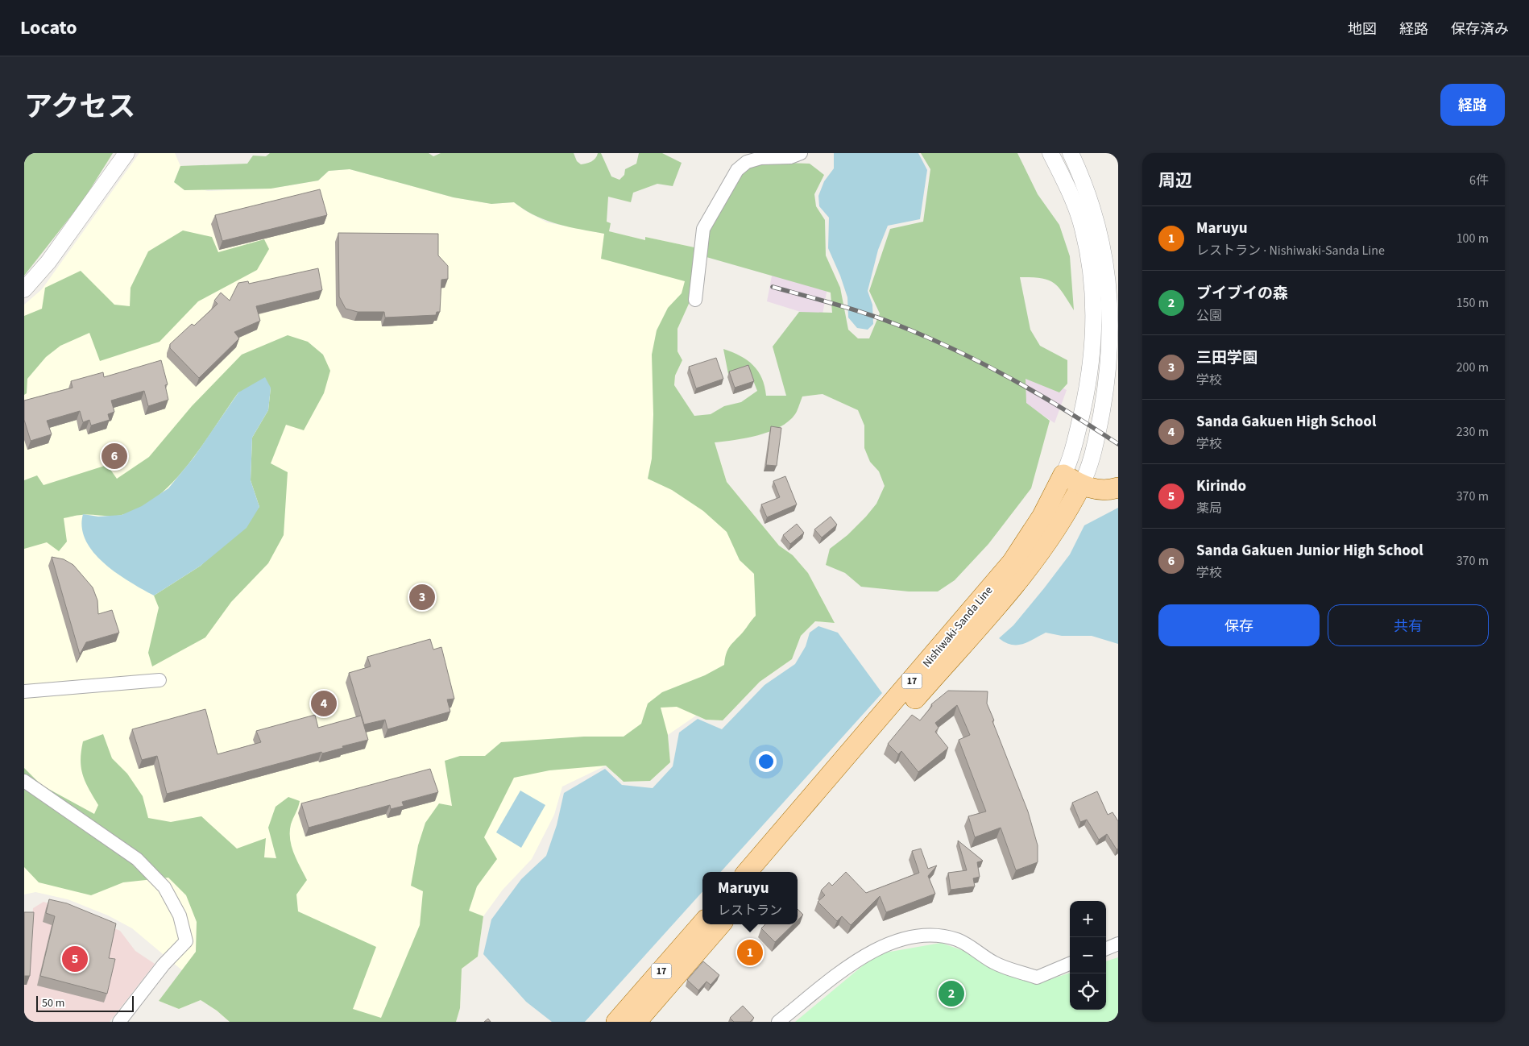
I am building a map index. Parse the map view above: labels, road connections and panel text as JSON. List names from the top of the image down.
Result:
{
  "streets": {
    "main road": ["Nishiwaki-Sanda Line", "17"]
  },
  "scale_bar": "50 m",
  "page": {
    "header": "Locato",
    "nav": ["地図", "経路", "保存済み"],
    "title": "アクセス",
    "buttons": [
      "経路",
      ["保存", "共有"]
    ],
    "heading": ["周辺", "6件"],
    "list": [
      {
        "mark": "1",
        "name": "Maruyu",
        "note": "レストラン · Nishiwaki-Sanda Line",
        "value": "100 m"
      },
      {
        "mark": "2",
        "name": "ブイブイの森",
        "note": "公園",
        "value": "150 m"
      },
      {
        "mark": "3",
        "name": "三田学園",
        "note": "学校",
        "value": "200 m"
      },
      {
        "mark": "4",
        "name": "Sanda Gakuen High School",
        "note": "学校",
        "value": "230 m"
      },
      {
        "mark": "5",
        "name": "Kirindo",
        "note": "薬局",
        "value": "370 m"
      },
      {
        "mark": "6",
        "name": "Sanda Gakuen Junior High School",
        "note": "学校",
        "value": "370 m"
      }
    ],
    "pins": [
      "6",
      "3",
      "4",
      "1",
      "5",
      "2"
    ],
    "popup": ["Maruyu", "レストラン"],
    "map_buttons": ["+", "−"],
    "scale": "50 m"
  }
}
